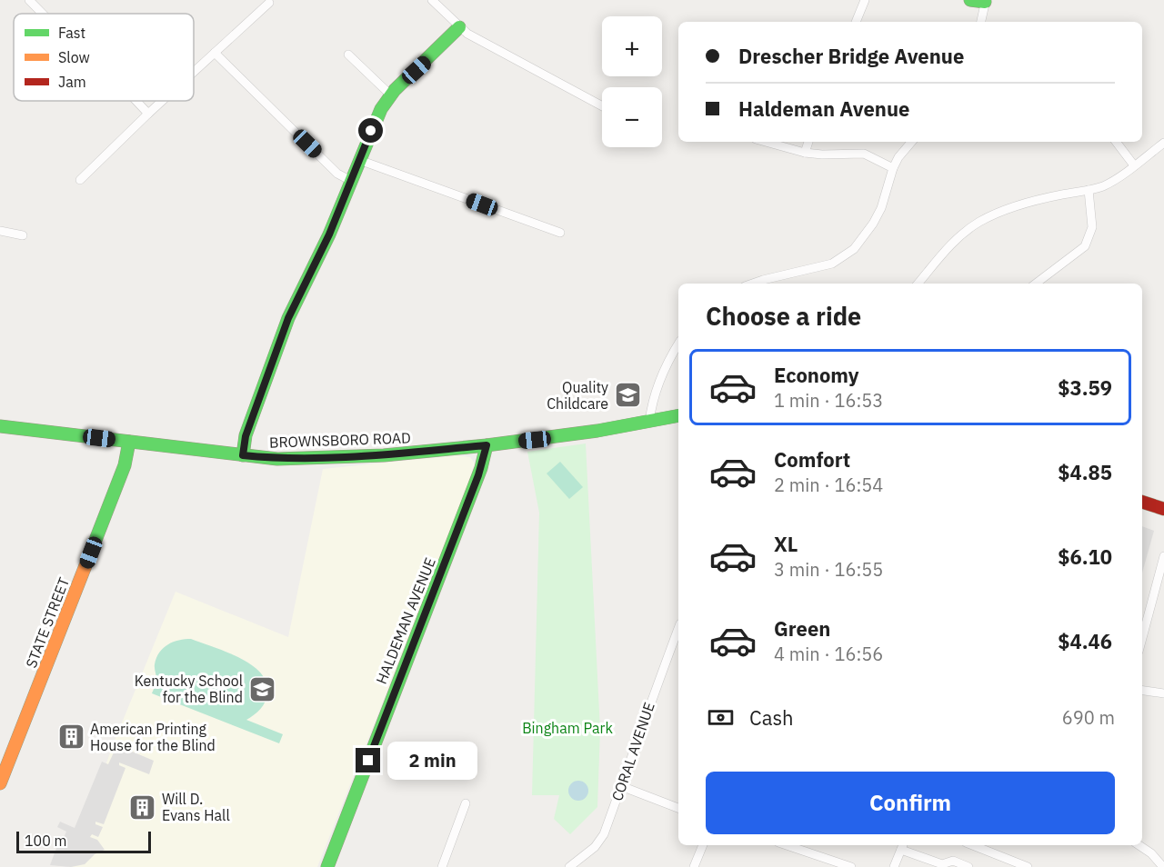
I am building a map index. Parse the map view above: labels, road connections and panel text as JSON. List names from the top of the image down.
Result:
{
  "streets": {
    "street": [
      "BROWNSBORO ROAD",
      "HALDEMAN AVENUE",
      "STATE STREET",
      "CORAL AVENUE"
    ]
  },
  "crossings": [
    ["BROWNSBORO ROAD", "HALDEMAN AVENUE"],
    ["BROWNSBORO ROAD", "STATE STREET"]
  ],
  "parks": ["Bingham Park"],
  "places": {
    "school or university": ["Quality Childcare", "Kentucky School for the Blind"],
    "building": ["American Printing House for the Blind", "Will D. Evans Hall"]
  },
  "legend": ["Fast", "Slow", "Jam"],
  "scale_bar": "100 m",
  "page": {
    "map_buttons": ["+", "−"],
    "banner": ["Drescher Bridge Avenue", "Haldeman Avenue"],
    "heading": "Choose a ride",
    "list": [
      {
        "name": "Economy",
        "note": "1 min · 16:53",
        "value": "$3.59"
      },
      {
        "name": "Comfort",
        "note": "2 min · 16:54",
        "value": "$4.85"
      },
      {
        "name": "XL",
        "note": "3 min · 16:55",
        "value": "$6.10"
      },
      {
        "name": "Green",
        "note": "4 min · 16:56",
        "value": "$4.46"
      }
    ],
    "pay": ["Cash", "690 m"],
    "bubble": "2 min",
    "buttons": "Confirm",
    "scale": "100 m"
  }
}
